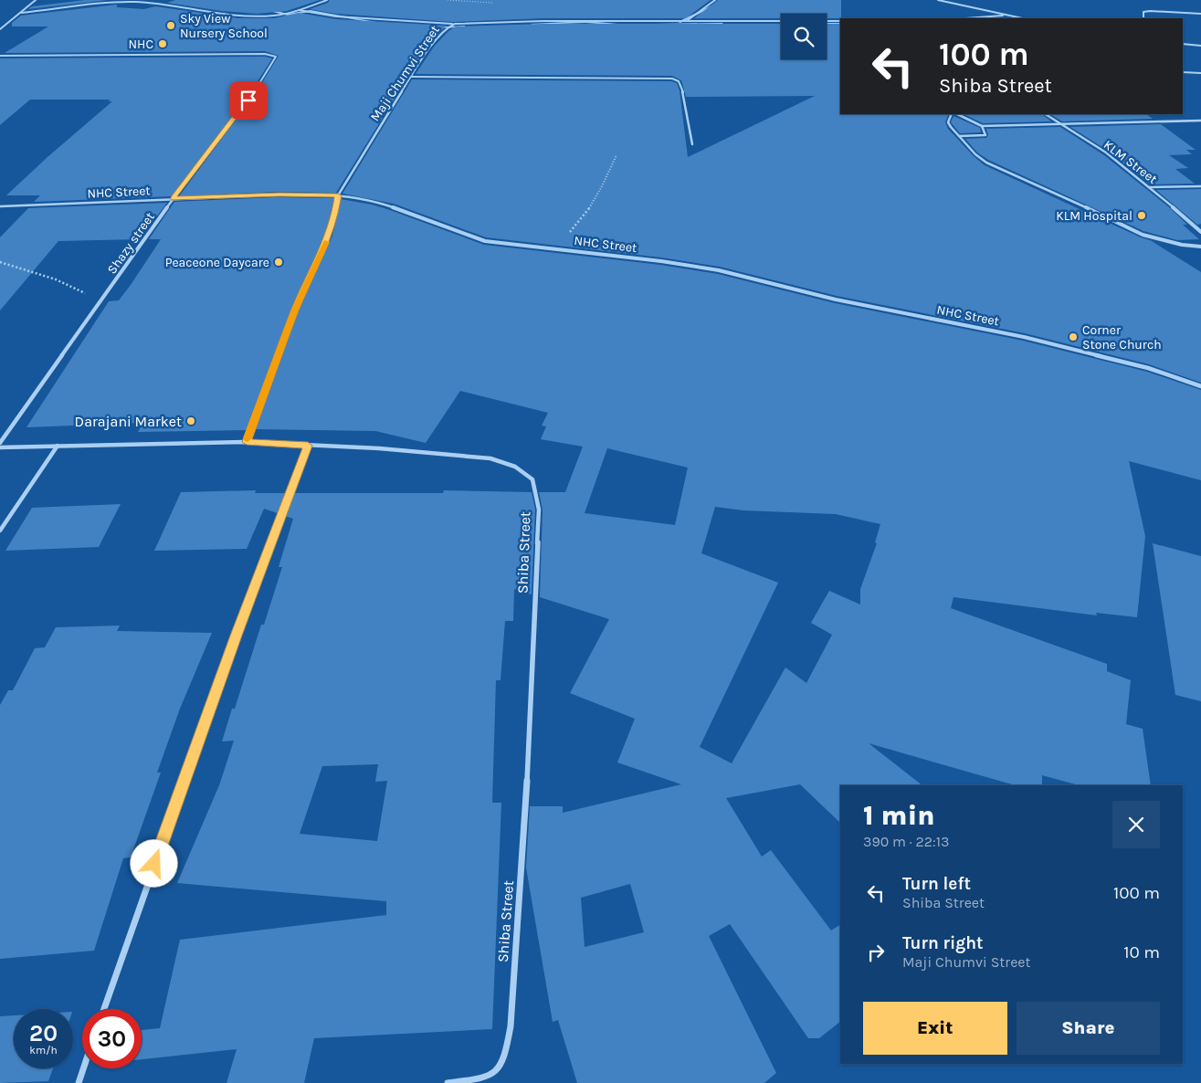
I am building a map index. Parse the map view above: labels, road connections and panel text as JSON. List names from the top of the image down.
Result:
{
  "streets": {
    "street": [
      "Maji Chumvi Street",
      "KLM Street",
      "NHC Street",
      "Shazy street",
      "Shiba Street"
    ]
  },
  "crossings": [
    ["Maji Chumvi Street", "NHC Street"],
    ["Maji Chumvi Street", "Shiba Street"],
    ["NHC Street", "Shazy street"]
  ],
  "places": [
    "Sky View Nursery School",
    "NHC",
    "KLM Hospital",
    "Peaceone Daycare",
    "Corner Stone Church",
    "Darajani Market"
  ],
  "page": {
    "turn": ["100 m", "Shiba Street"],
    "heading": ["1 min", "390 m · 22:13"],
    "list": [
      {
        "name": "Turn left",
        "note": "Shiba Street",
        "value": "100 m"
      },
      {
        "name": "Turn right",
        "note": "Maji Chumvi Street",
        "value": "10 m"
      }
    ],
    "buttons": ["Exit", "Share"],
    "speed": "20 km/h",
    "limit": "30"
  }
}
